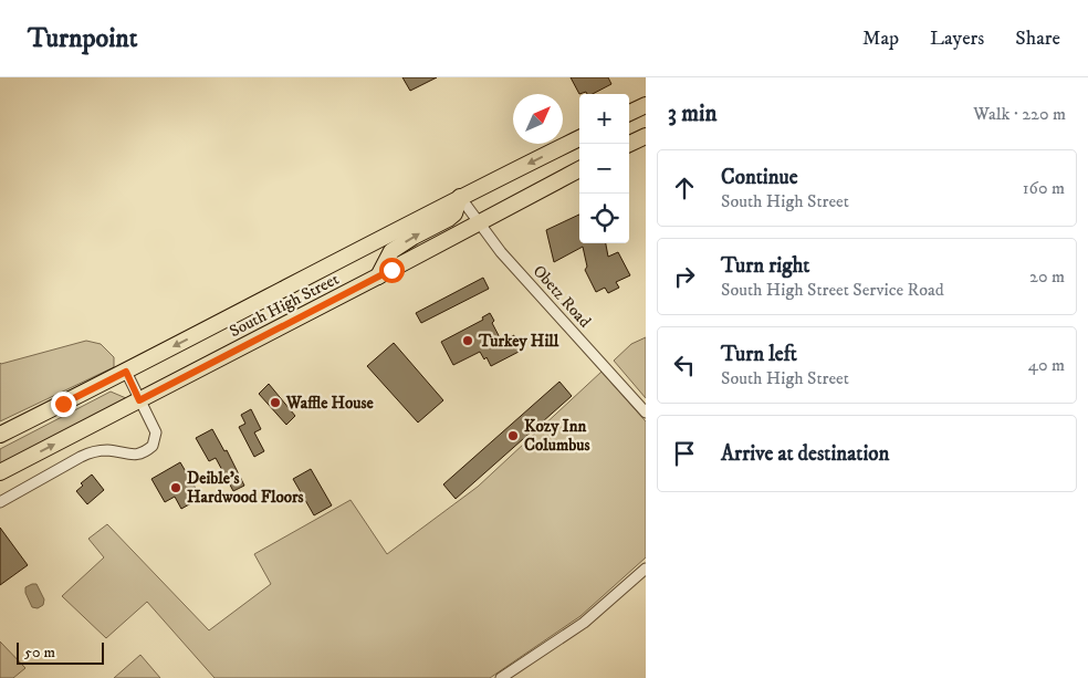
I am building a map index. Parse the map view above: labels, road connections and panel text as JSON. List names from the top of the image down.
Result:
{
  "streets": {
    "main road": ["South High Street"],
    "street": ["Obetz Road"]
  },
  "crossings": [
    ["Obetz Road", "South High Street"]
  ],
  "places": [
    "Turkey Hill",
    "Waffle House",
    "Kozy Inn Columbus",
    "Deible's Hardwood Floors"
  ],
  "scale_bar": "50 m",
  "north": "top right",
  "page": {
    "header": "Turnpoint",
    "nav": ["Map", "Layers", "Share"],
    "heading": ["3 min", "Walk · 220 m"],
    "map_buttons": ["+", "−"],
    "list": [
      ["Continue", "South High Street", "160 m"],
      ["Turn right", "South High Street Service Road", "20 m"],
      ["Turn left", "South High Street", "40 m"],
      "Arrive at destination"
    ],
    "scale": "50 m"
  }
}
